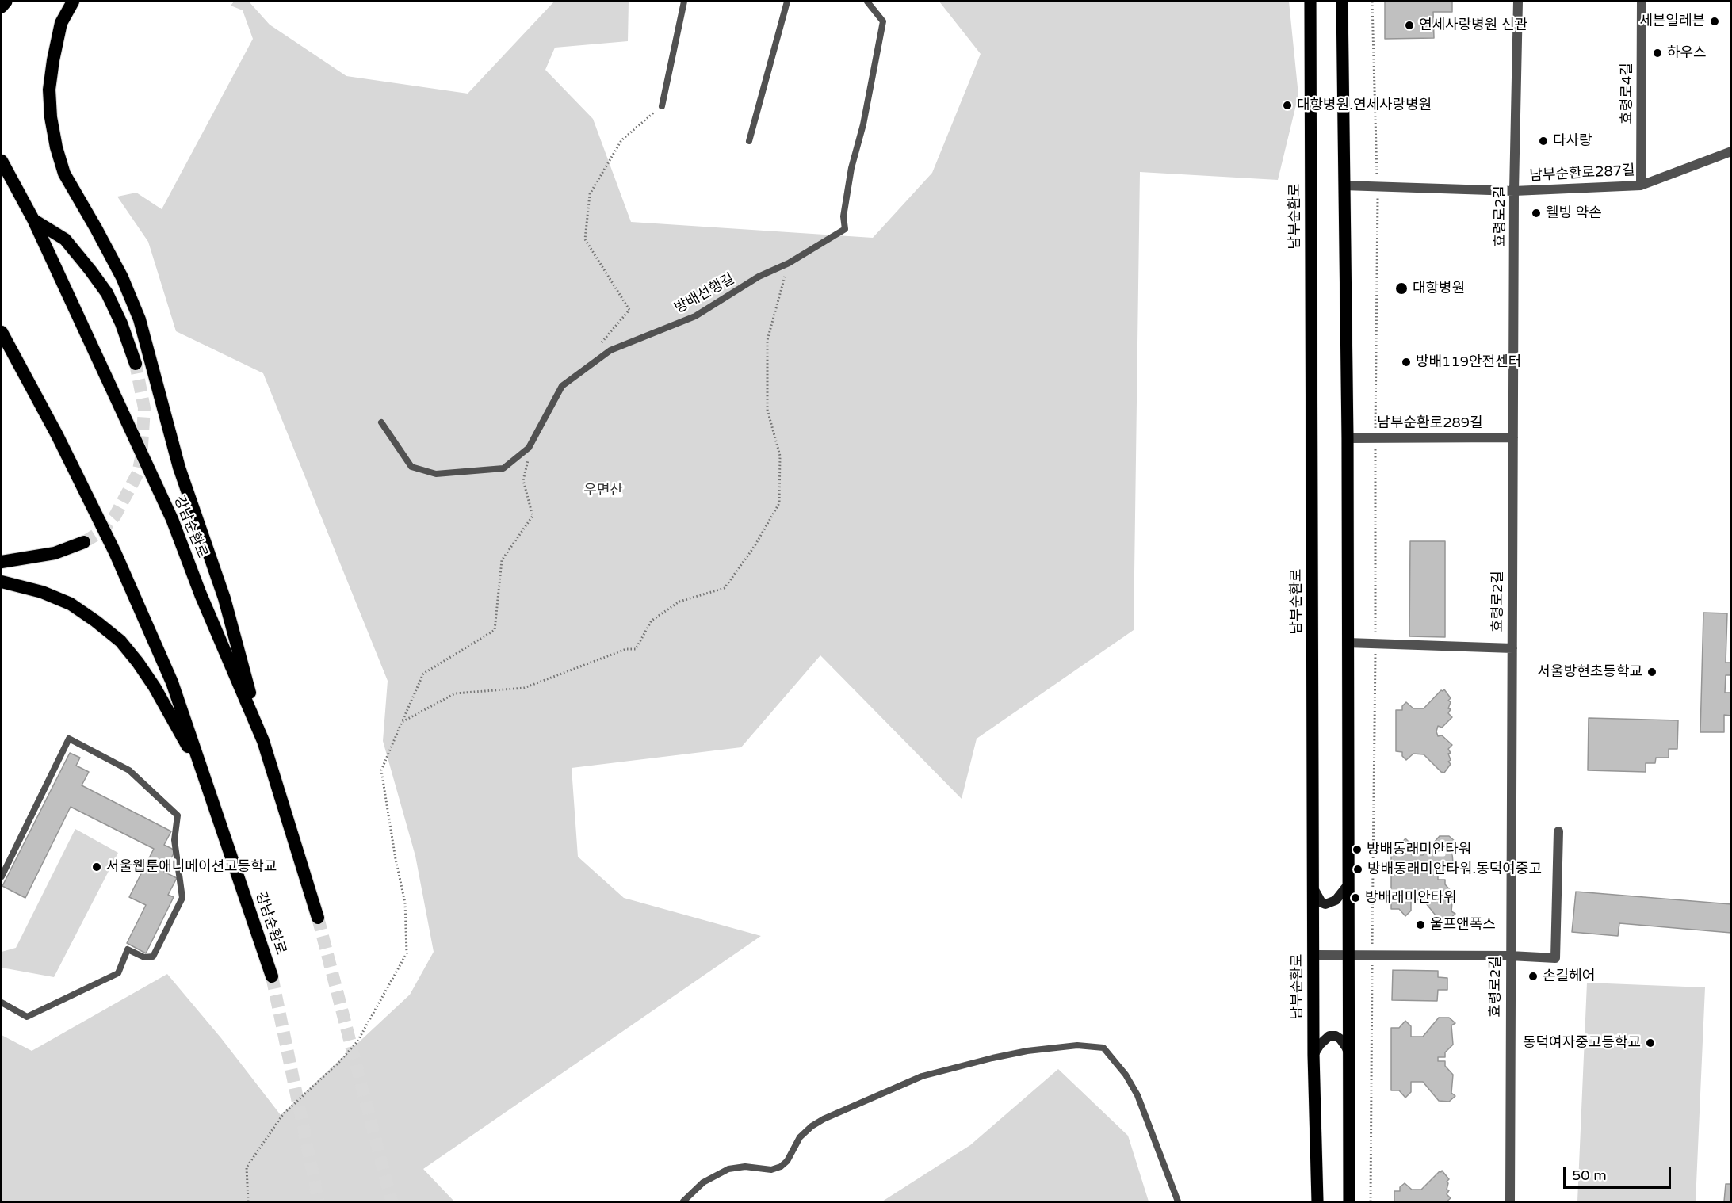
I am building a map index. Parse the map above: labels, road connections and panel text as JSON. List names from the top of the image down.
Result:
{
  "streets": {
    "highway": ["강남순환로"],
    "main road": ["남부순환로"],
    "street": [
      "효령로4길",
      "남부순환로287길",
      "효령로2길",
      "남부순환로289길"
    ],
    "lane": ["방배선행길"]
  },
  "crossings": [
    ["효령로4길", "남부순환로287길"],
    ["남부순환로287길", "효령로2길"],
    ["효령로2길", "남부순환로289길"]
  ],
  "parks": ["우면산"],
  "places": [
    "세븐일레븐",
    "연세사랑병원 신관",
    "하우스",
    "대항병원.연세사랑병원",
    "다사랑",
    "웰빙 약손",
    "대항병원",
    "방배119안전센터",
    "서울방현초등학교",
    "방배동래미안타워",
    "서울웹툰애니메이션고등학교",
    "방배동래미안타워.동덕여중고",
    "방배래미안타워",
    "울프앤폭스",
    "손길헤어",
    "동덕여자중고등학교"
  ],
  "scale_bar": "50 m"
}
